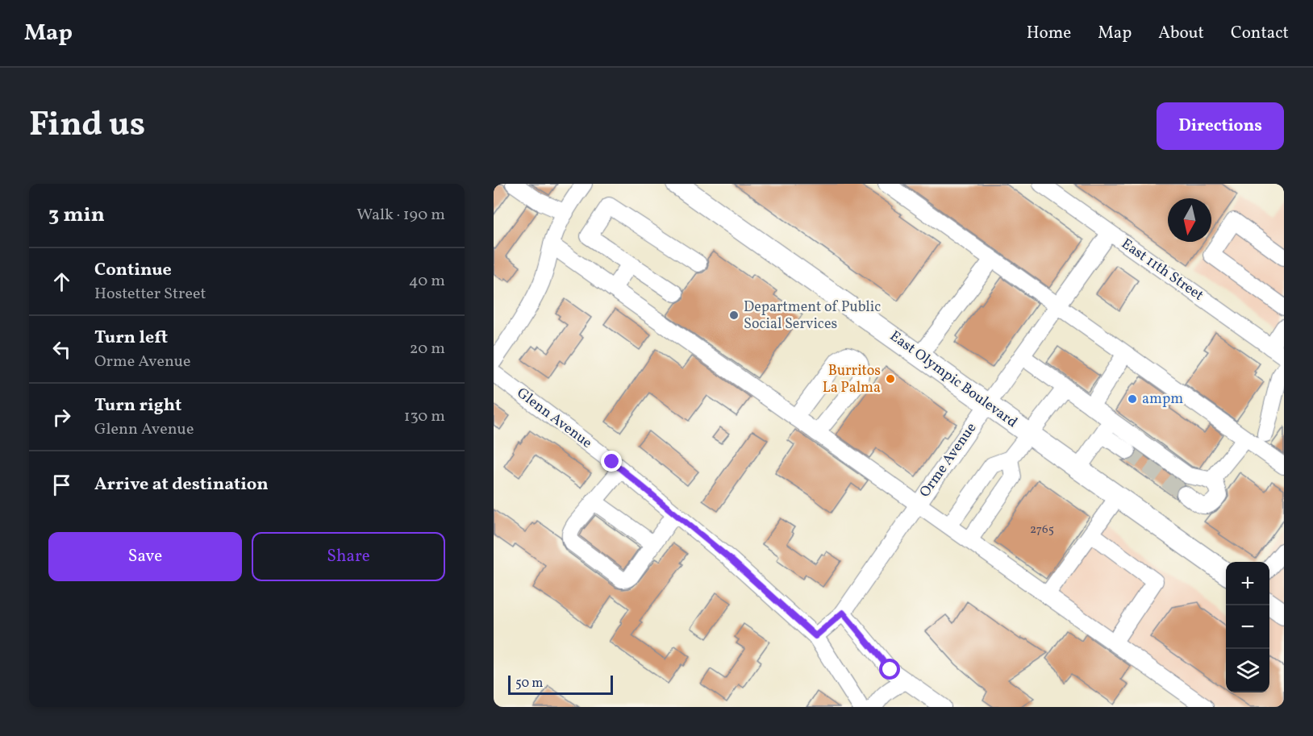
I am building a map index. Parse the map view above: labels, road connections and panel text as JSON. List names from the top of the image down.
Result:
{
  "streets": {
    "main road": ["East Olympic Boulevard"],
    "street": ["East 11th Street", "Glenn Avenue", "Orme Avenue"]
  },
  "crossings": [
    ["East 11th Street", "Orme Avenue"],
    ["East Olympic Boulevard", "Orme Avenue"],
    ["Glenn Avenue", "Orme Avenue"]
  ],
  "places": ["Department of Public Social Services", "Burritos La Palma", "ampm"],
  "house_numbers": ["2765"],
  "scale_bar": "50 m",
  "north": "bottom",
  "page": {
    "header": "Map",
    "nav": [
      "Home",
      "Map",
      "About",
      "Contact"
    ],
    "title": "Find us",
    "buttons": [
      "Directions",
      ["Save", "Share"]
    ],
    "heading": ["3 min", "Walk · 190 m"],
    "list": [
      ["Continue", "Hostetter Street", "40 m"],
      ["Turn left", "Orme Avenue", "20 m"],
      ["Turn right", "Glenn Avenue", "130 m"],
      "Arrive at destination"
    ],
    "map_buttons": ["+", "−"],
    "scale": "50 m"
  }
}
